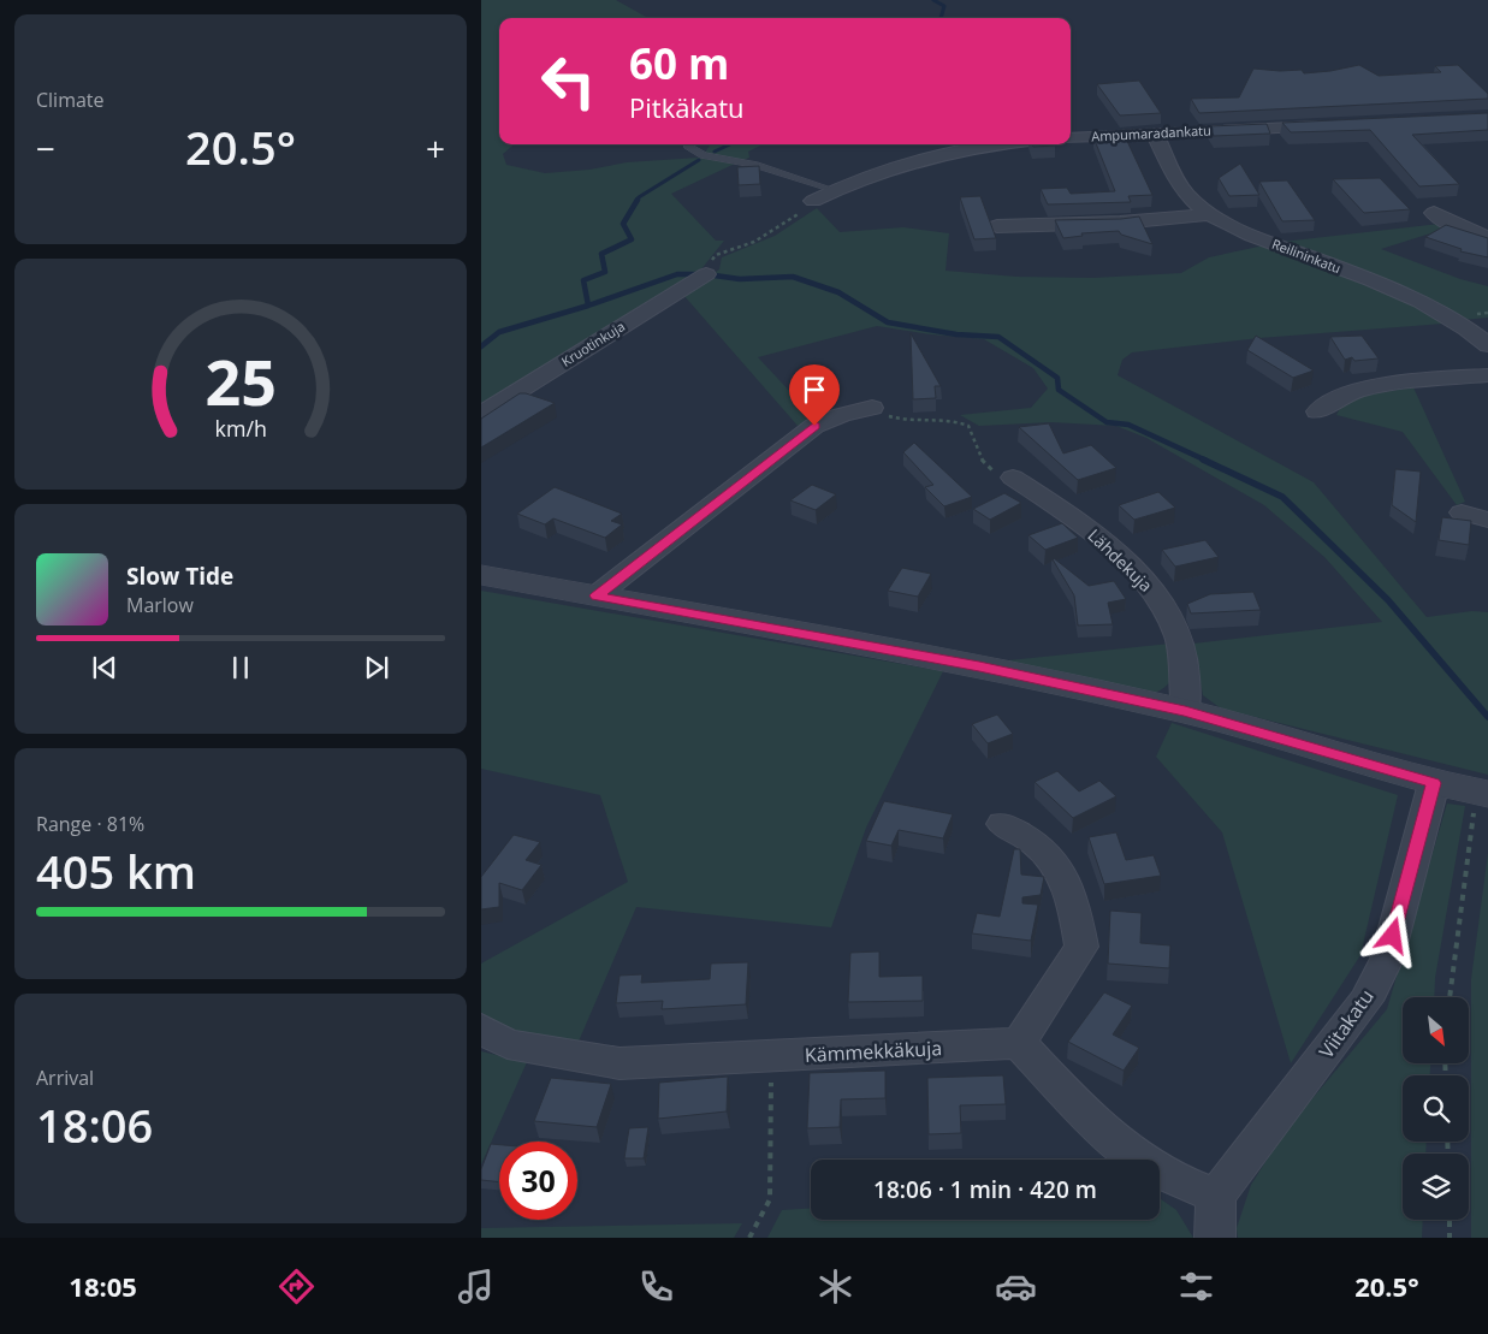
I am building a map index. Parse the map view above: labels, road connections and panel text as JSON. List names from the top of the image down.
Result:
{
  "streets": {
    "street": [
      "Ampumaradankatu",
      "Reilininkatu",
      "Kruotinkuja",
      "Lähdekuja",
      "Viitakatu",
      "Kämmekkäkuja"
    ]
  },
  "crossings": [
    ["Ampumaradankatu", "Reilininkatu"]
  ],
  "north": "bottom right",
  "page": {
    "tile": [
      "Climate",
      ["Range · 81%", "405 km"],
      ["Arrival", "18:06"]
    ],
    "turn": ["60 m", "Pitkäkatu"],
    "heat": ["−", "20.5°", "+"],
    "song": ["Slow Tide", "Marlow"],
    "limit": "30",
    "trip": "18:06 · 1 min · 420 m",
    "tabs": ["18:05", "20.5°"],
    "gauge": ["25", "km/h"]
  }
}
